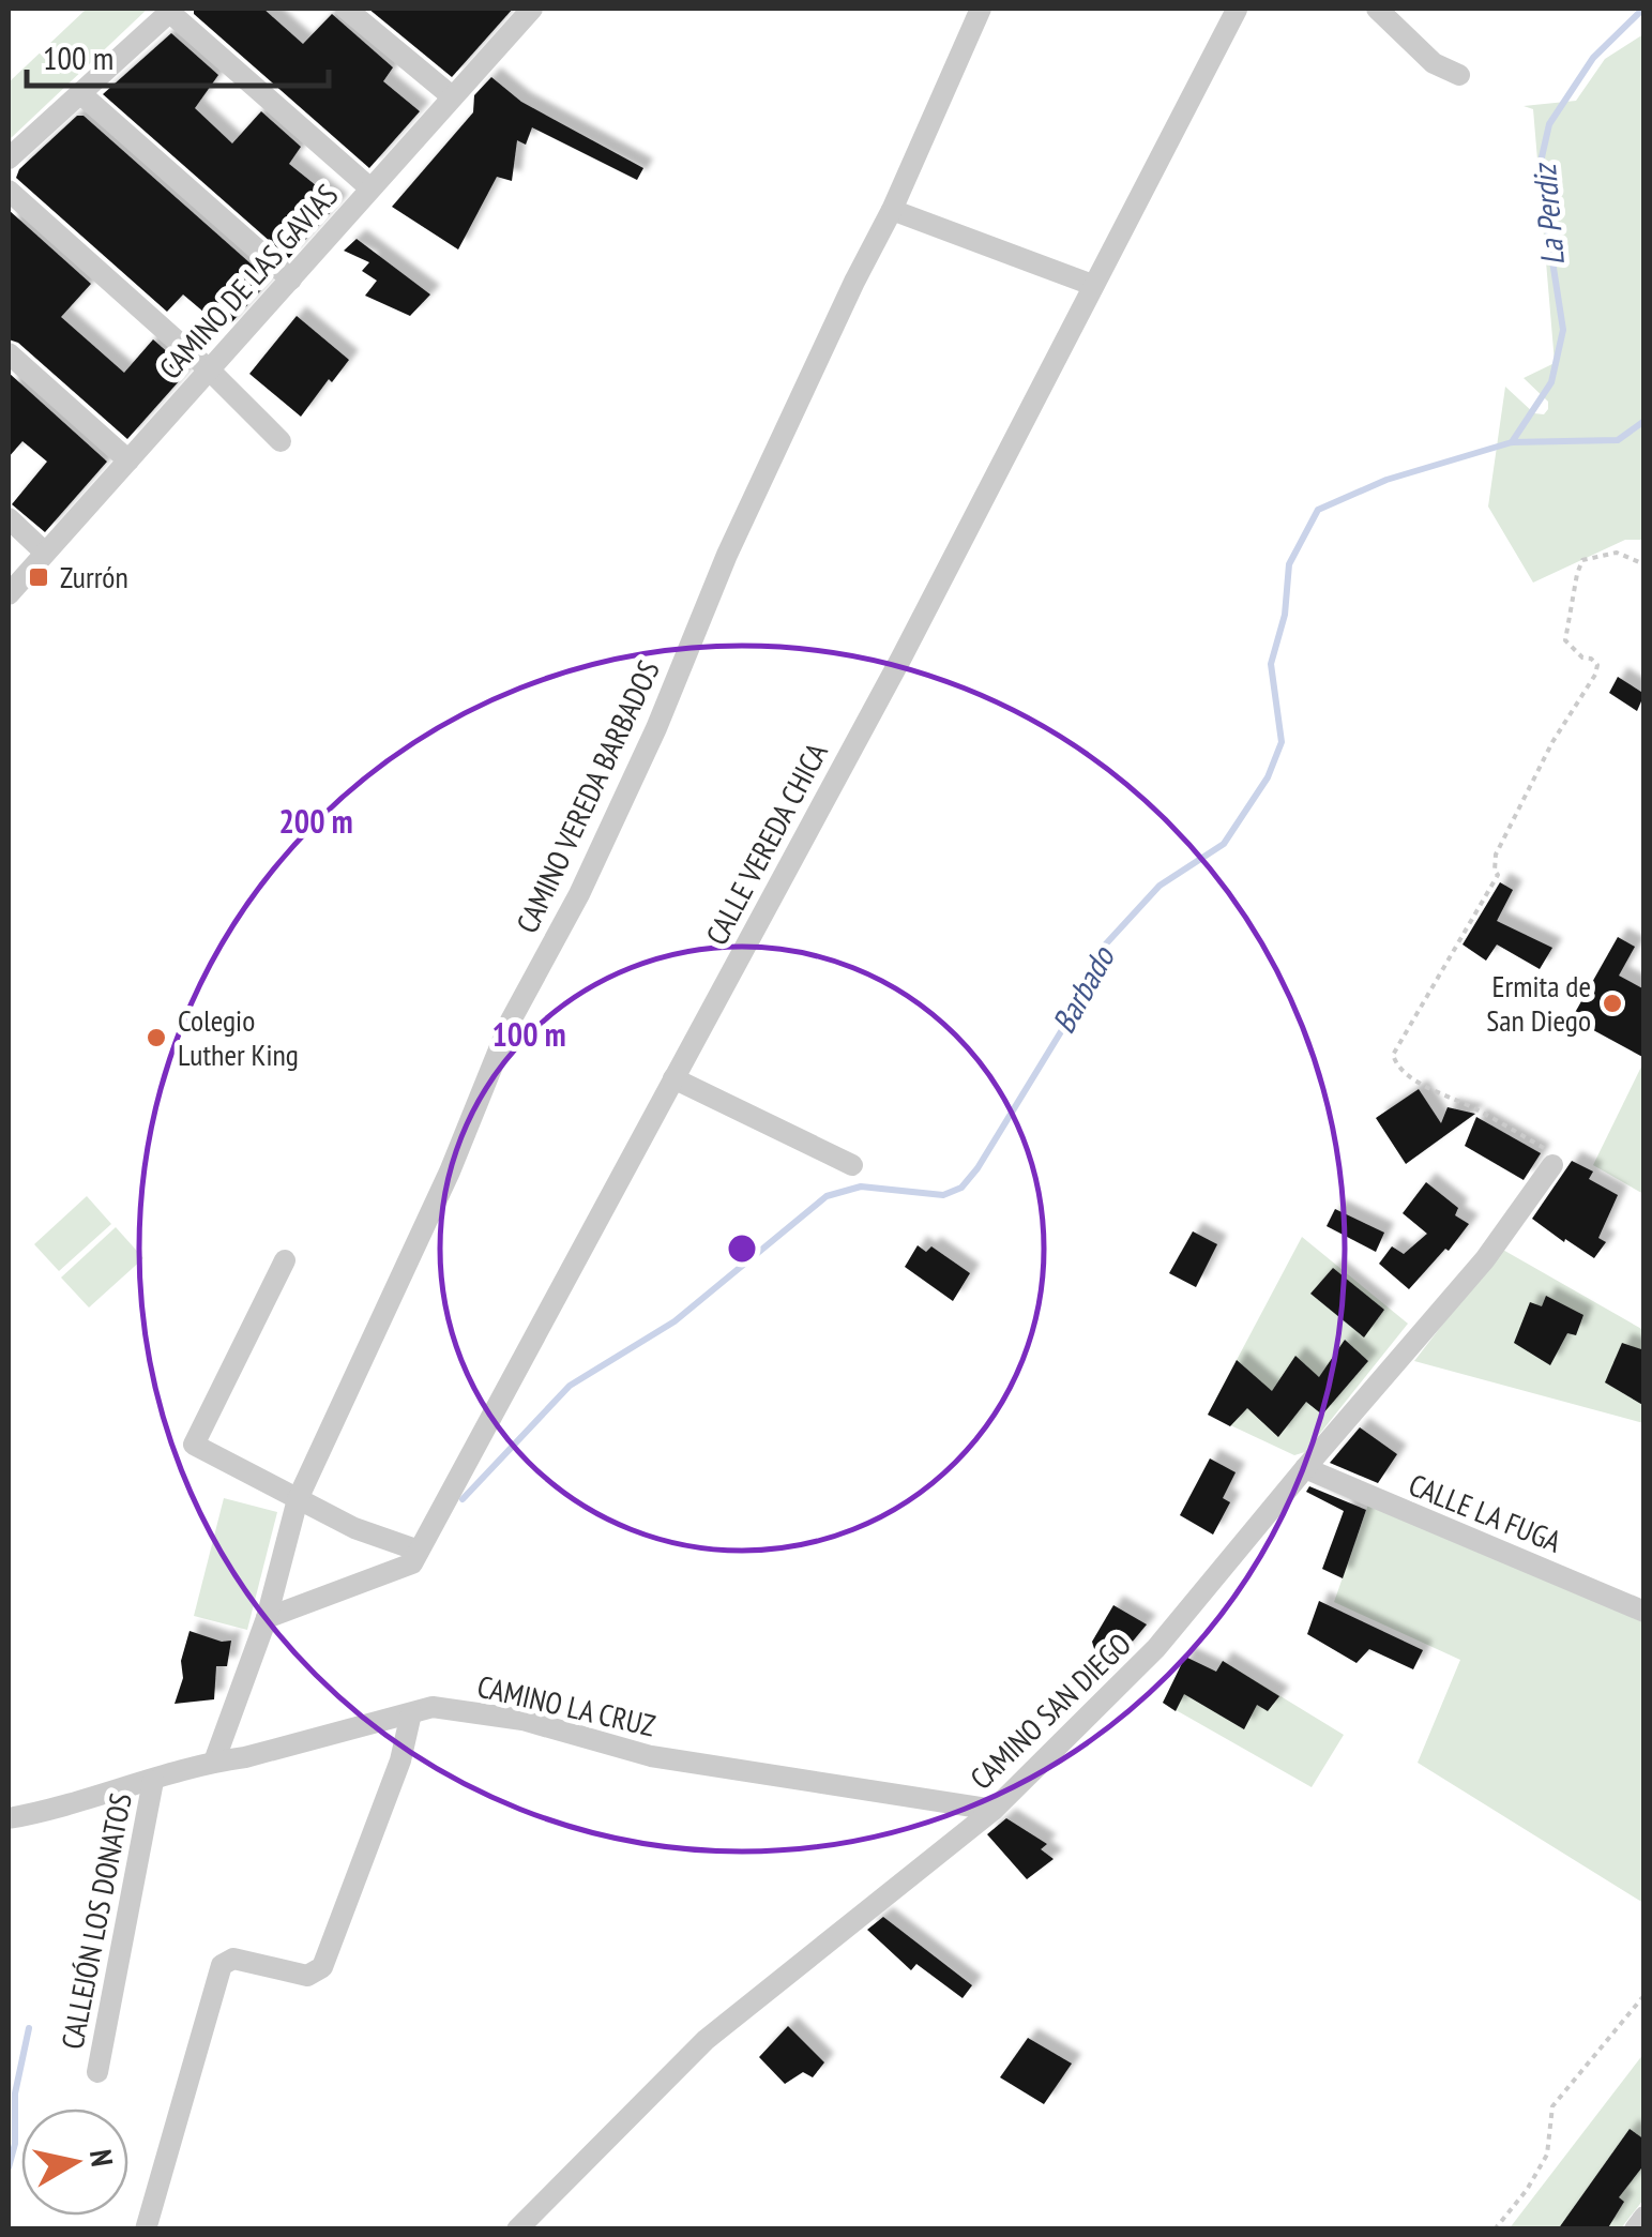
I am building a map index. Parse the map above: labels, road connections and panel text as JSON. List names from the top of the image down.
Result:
{
  "streets": {
    "street": [
      "CAMINO DE LAS GAVIAS",
      "CAMINO VEREDA BARBADOS",
      "CALLE VEREDA CHICA",
      "CALLE LA FUGA",
      "CAMINO LA CRUZ",
      "CAMINO SAN DIEGO",
      "CALLEJÓN LOS DONATOS"
    ]
  },
  "crossings": [
    ["CAMINO VEREDA BARBADOS", "CALLE VEREDA CHICA"],
    ["CAMINO VEREDA BARBADOS", "CAMINO LA CRUZ"],
    ["CALLE LA FUGA", "CAMINO SAN DIEGO"],
    ["CAMINO LA CRUZ", "CAMINO SAN DIEGO"],
    ["CAMINO LA CRUZ", "CALLEJÓN LOS DONATOS"]
  ],
  "water": ["La Perdiz", "Barbado"],
  "places": {
    "transit": ["Zurrón"],
    "other": ["Ermita de San Diego", "Colegio Luther King"]
  },
  "scale_bar": "100 m",
  "north": "right",
  "rings": ["200 m", "100 m"]
}
